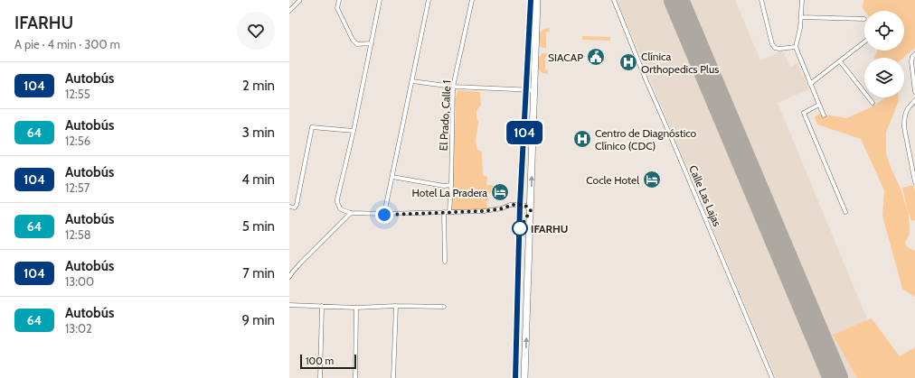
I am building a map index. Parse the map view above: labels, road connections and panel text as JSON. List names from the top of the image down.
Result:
{
  "streets": {
    "street": ["El Prado, Calle 1", "Calle Las Lajas"]
  },
  "places": {
    "public building": ["SIACAP"],
    "hospital": ["Clínica Orthopedics Plus", "Centro de Diagnóstico Clínico (CDC)"],
    "hotel": ["Cocle Hotel", "Hotel La Pradera"],
    "other": ["IFARHU"]
  },
  "lines": ["bus line 104"],
  "scale_bar": "100 m",
  "page": {
    "heading": ["IFARHU", "A pie · 4 min · 300 m"],
    "on_map": "104",
    "list": [
      {
        "mark": "104",
        "name": "Autobús",
        "note": "12:55",
        "value": "2 min"
      },
      {
        "mark": "64",
        "name": "Autobús",
        "note": "12:56",
        "value": "3 min"
      },
      {
        "mark": "104",
        "name": "Autobús",
        "note": "12:57",
        "value": "4 min"
      },
      {
        "mark": "64",
        "name": "Autobús",
        "note": "12:58",
        "value": "5 min"
      },
      {
        "mark": "104",
        "name": "Autobús",
        "note": "13:00",
        "value": "7 min"
      },
      {
        "mark": "64",
        "name": "Autobús",
        "note": "13:02",
        "value": "9 min"
      }
    ],
    "scale": "100 m"
  }
}
